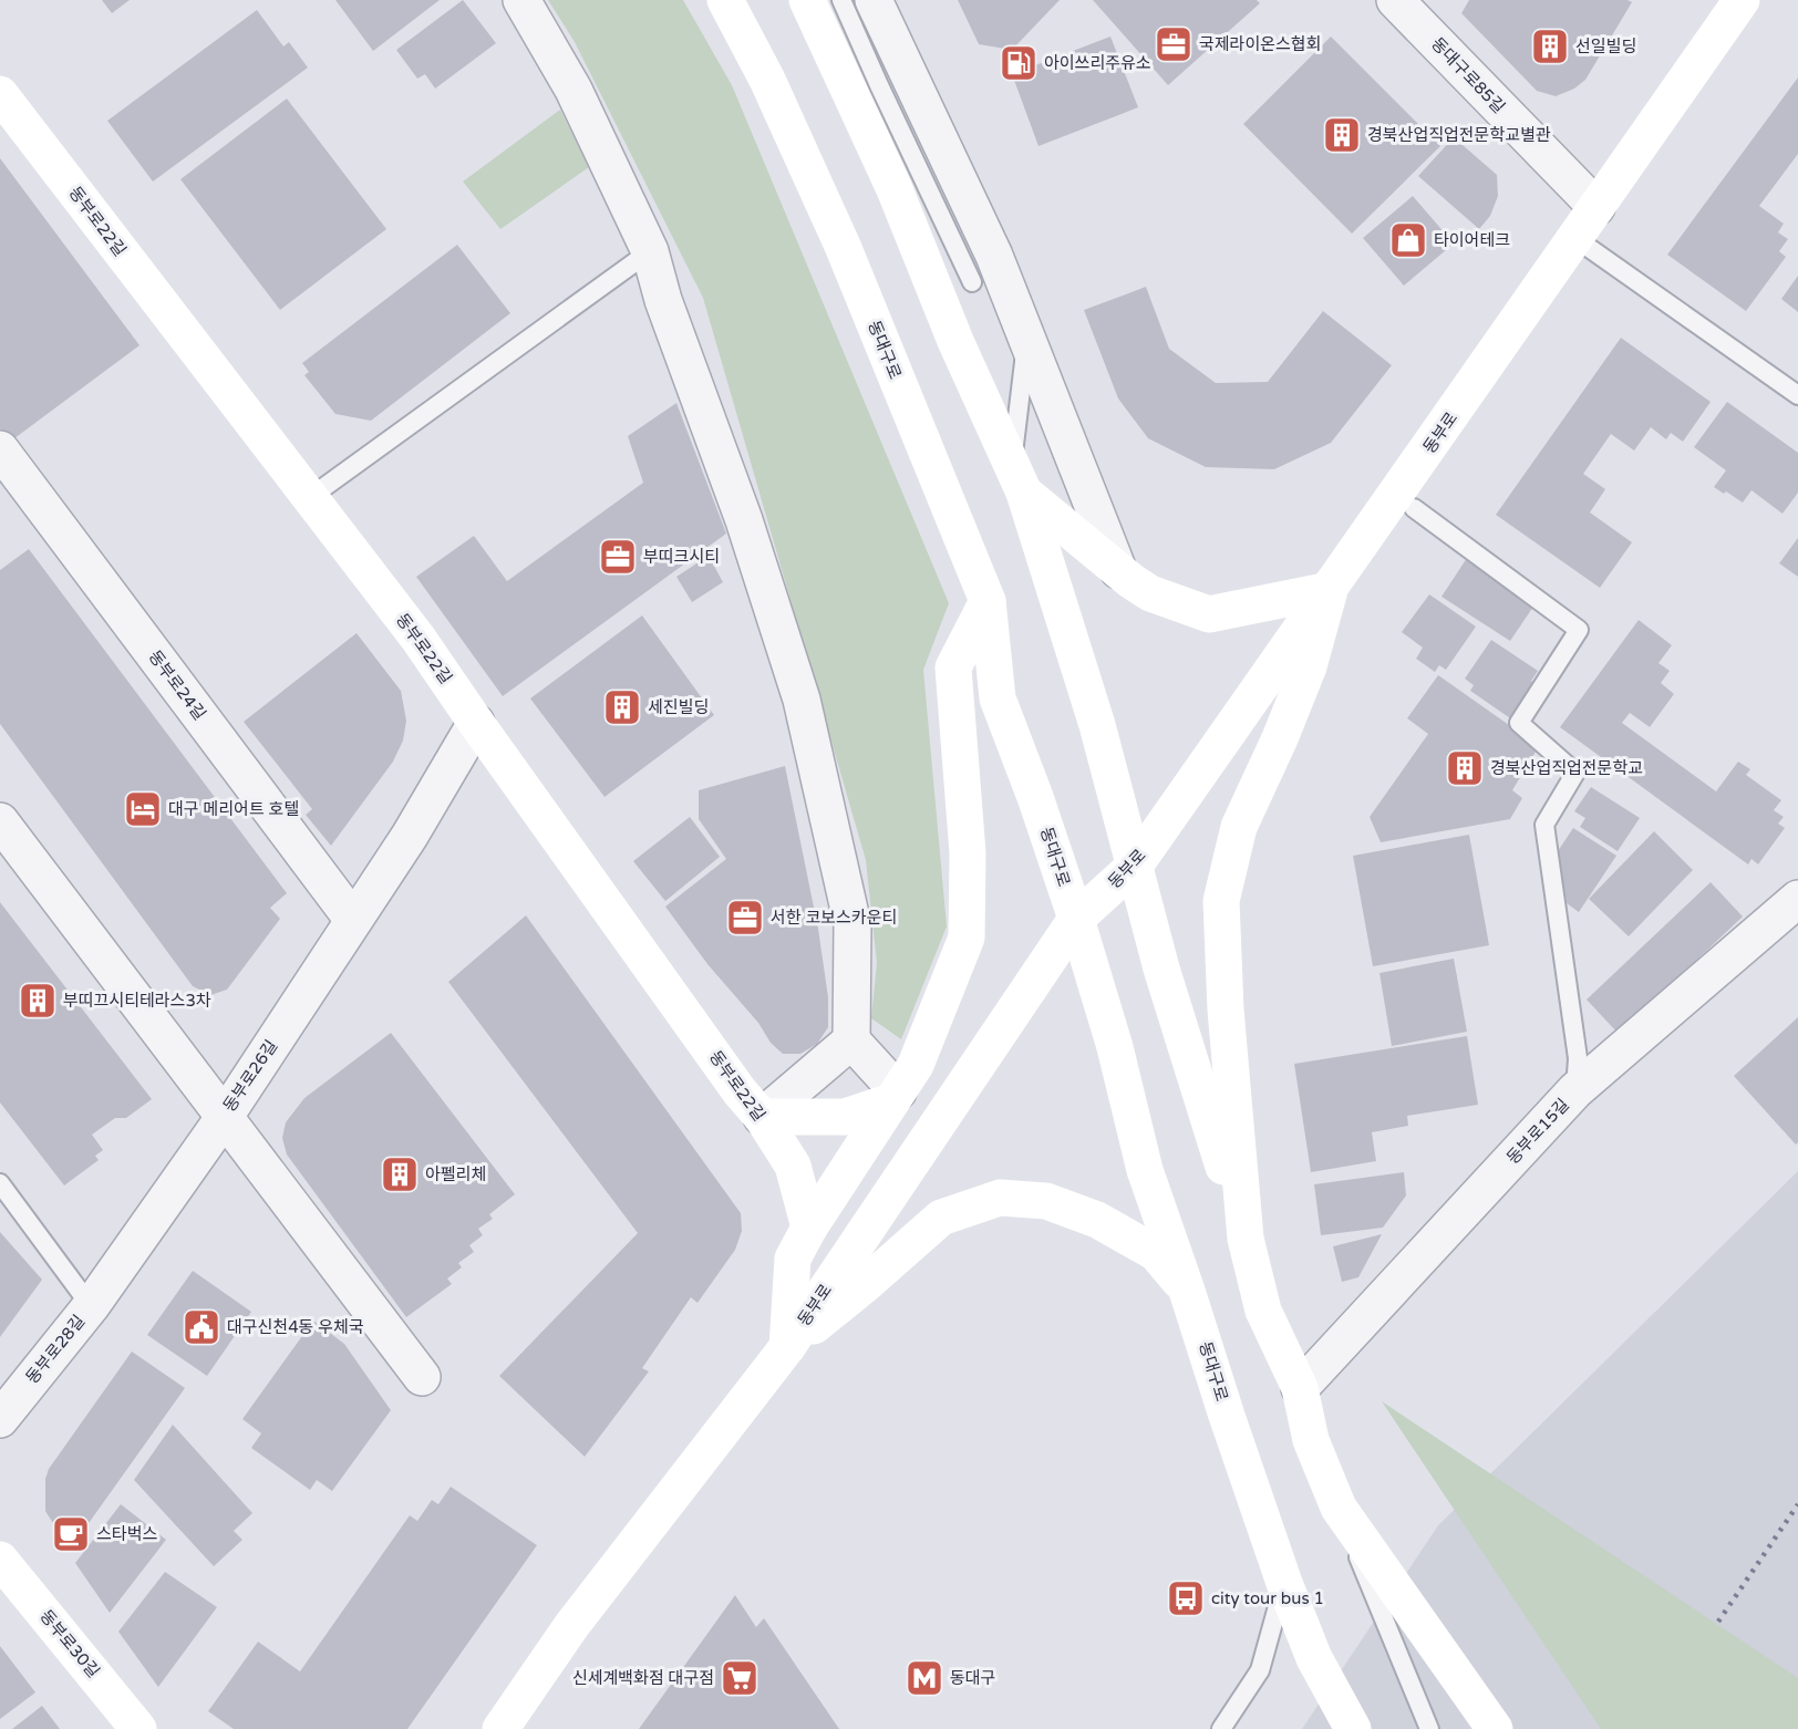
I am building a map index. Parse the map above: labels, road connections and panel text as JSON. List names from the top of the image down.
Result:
{
  "streets": {
    "main road": [
      "동부로22길",
      "동대구로",
      "동부로",
      "동부로30길"
    ],
    "street": [
      "동대구로85길",
      "동부로24길",
      "동부로26길",
      "동부로15길",
      "동부로28길"
    ]
  },
  "crossings": [
    ["동대구로85길", "동부로"],
    ["동부로22길", "동부로26길"],
    ["동대구로", "동부로"],
    ["동부로24길", "동부로26길"]
  ],
  "places": {
    "office": ["국제라이온스협회", "부띠크시티", "서한 코보스카운티"],
    "building": [
      "선일빌딩",
      "경북산업직업전문학교별관",
      "세진빌딩",
      "경북산업직업전문학교",
      "부띠끄시티테라스3차",
      "아펠리체"
    ],
    "fuel station": ["아이쓰리주유소"],
    "shop": ["타이어테크"],
    "hotel": ["대구 메리어트 호텔"],
    "public building": ["대구신천4동 우체국"],
    "cafe": ["스타벅스"],
    "bus stop": ["city tour bus 1"],
    "supermarket": ["신세계백화점 대구점"],
    "metro station": ["동대구"]
  }
}
